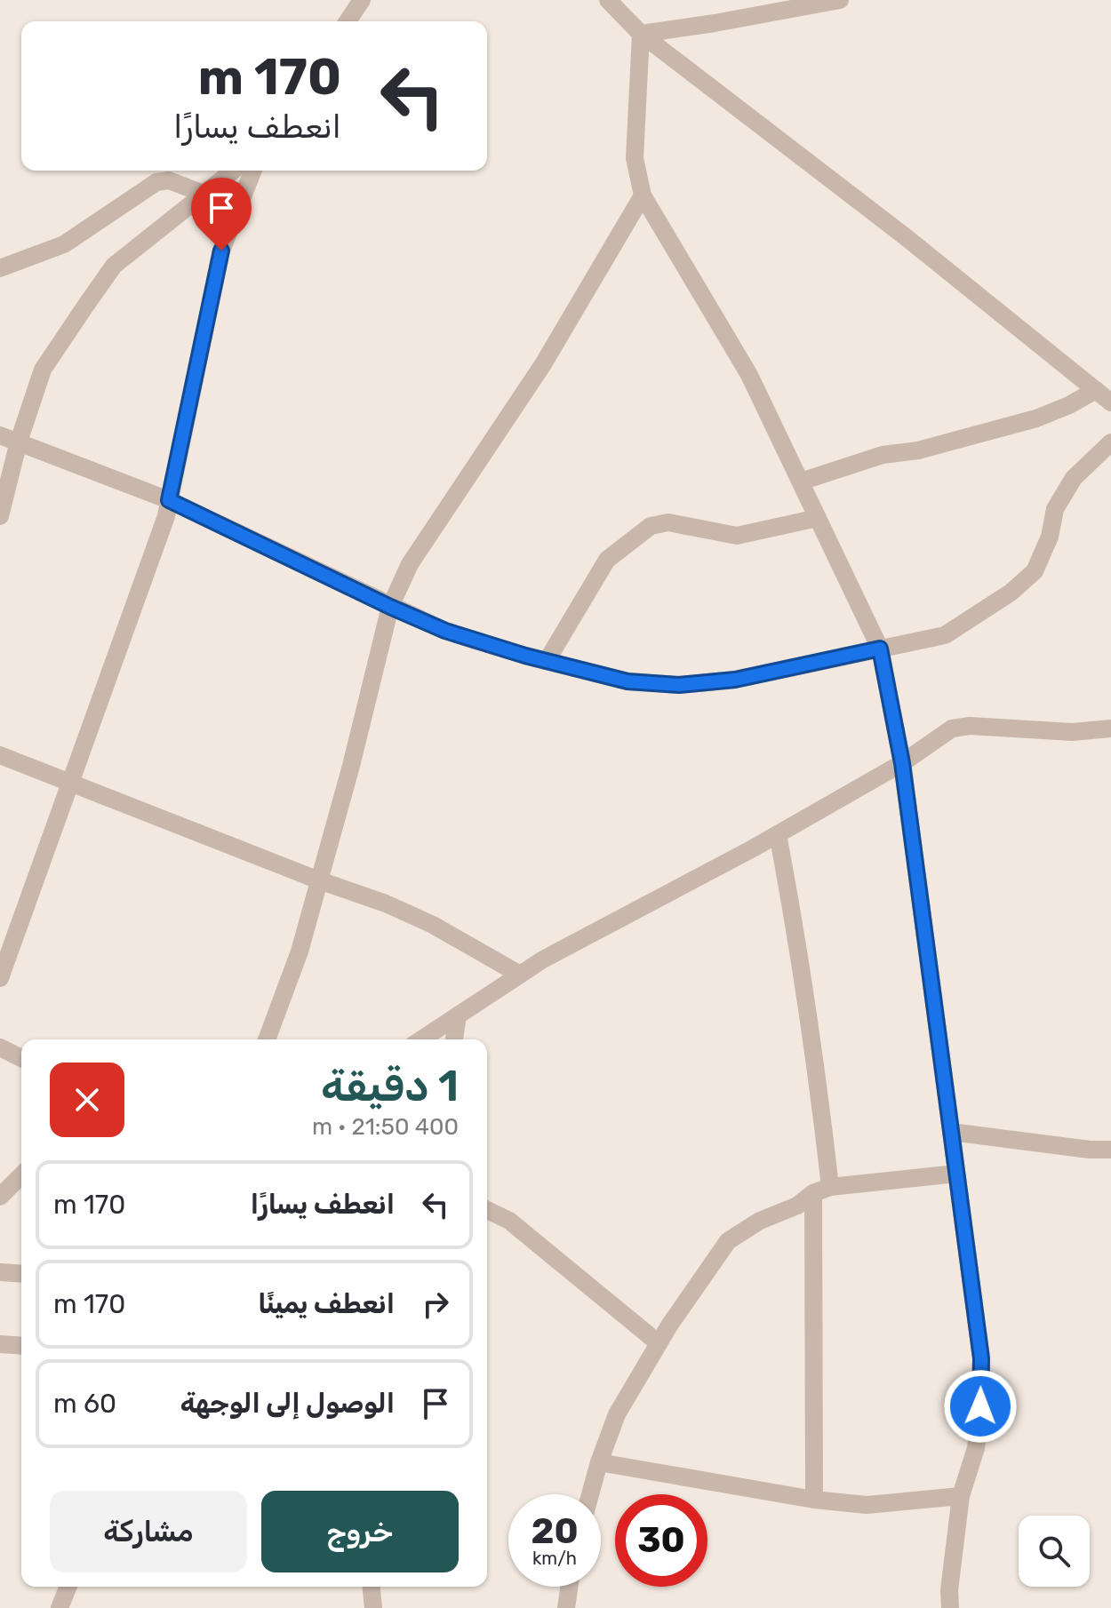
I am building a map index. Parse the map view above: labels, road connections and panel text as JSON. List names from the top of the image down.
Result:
{
  "page": {
    "turn": ["170 m", "انعطف يسارًا"],
    "heading": ["1 دقيقة", "400 m · 21:50"],
    "list": [
      {
        "name": "انعطف يسارًا",
        "value": "170 m"
      },
      {
        "name": "انعطف يمينًا",
        "value": "170 m"
      },
      {
        "name": "الوصول إلى الوجهة",
        "value": "60 m"
      }
    ],
    "buttons": ["خروج", "مشاركة"],
    "speed": "20 km/h",
    "limit": "30"
  }
}
